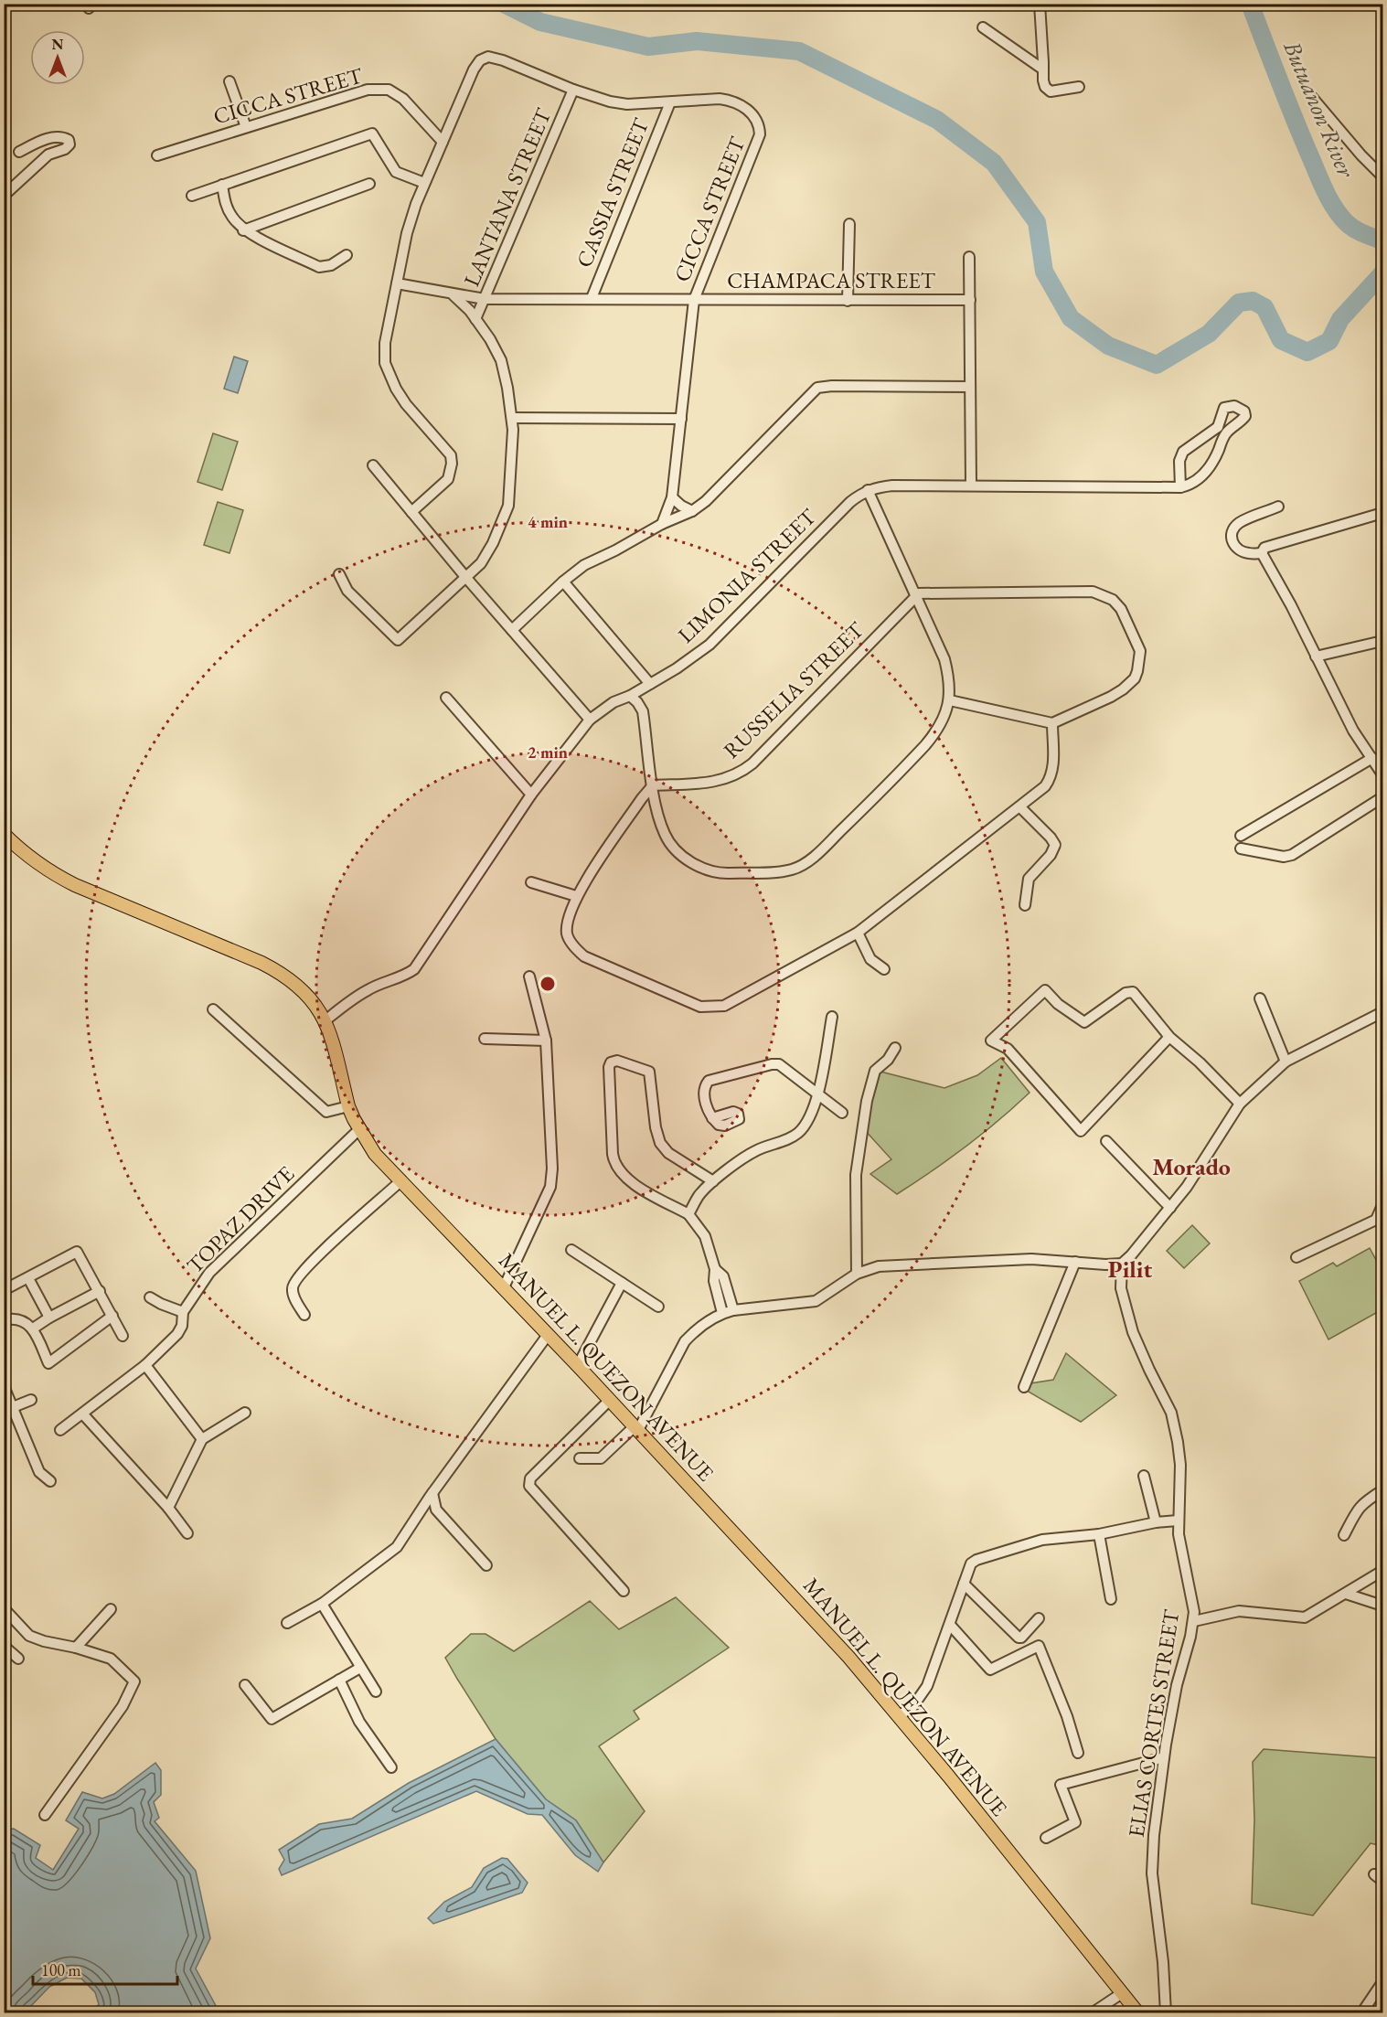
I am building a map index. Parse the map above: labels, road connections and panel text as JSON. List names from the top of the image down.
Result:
{
  "streets": {
    "main road": ["MANUEL L. QUEZON AVENUE"],
    "street": [
      "CICCA STREET",
      "CASSIA STREET",
      "LANTANA STREET",
      "CHAMPACA STREET",
      "LIMONIA STREET",
      "RUSSELIA STREET",
      "TOPAZ DRIVE",
      "ELIAS CORTES STREET"
    ]
  },
  "crossings": [
    ["CICCA STREET", "CASSIA STREET"],
    ["CICCA STREET", "LANTANA STREET"],
    ["CICCA STREET", "CHAMPACA STREET"],
    ["CASSIA STREET", "CHAMPACA STREET"],
    ["LANTANA STREET", "CHAMPACA STREET"],
    ["LIMONIA STREET", "MANUEL L. QUEZON AVENUE"],
    ["TOPAZ DRIVE", "MANUEL L. QUEZON AVENUE"]
  ],
  "districts": ["Morado", "Pilit"],
  "water": ["Butuanon River"],
  "scale_bar": "100 m",
  "north": "top",
  "rings": ["4 min", "2 min"]
}
